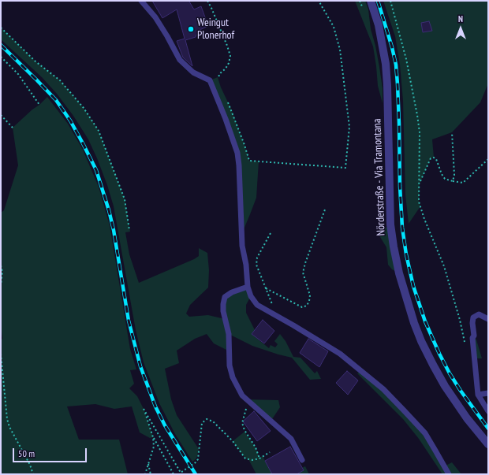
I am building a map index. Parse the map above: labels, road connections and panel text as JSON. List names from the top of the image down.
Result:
{
  "streets": {
    "street": ["Nörderstraße - Via Tramontana"]
  },
  "places": ["Weingut Plonerhof"],
  "scale_bar": "50 m",
  "north": "top"
}
